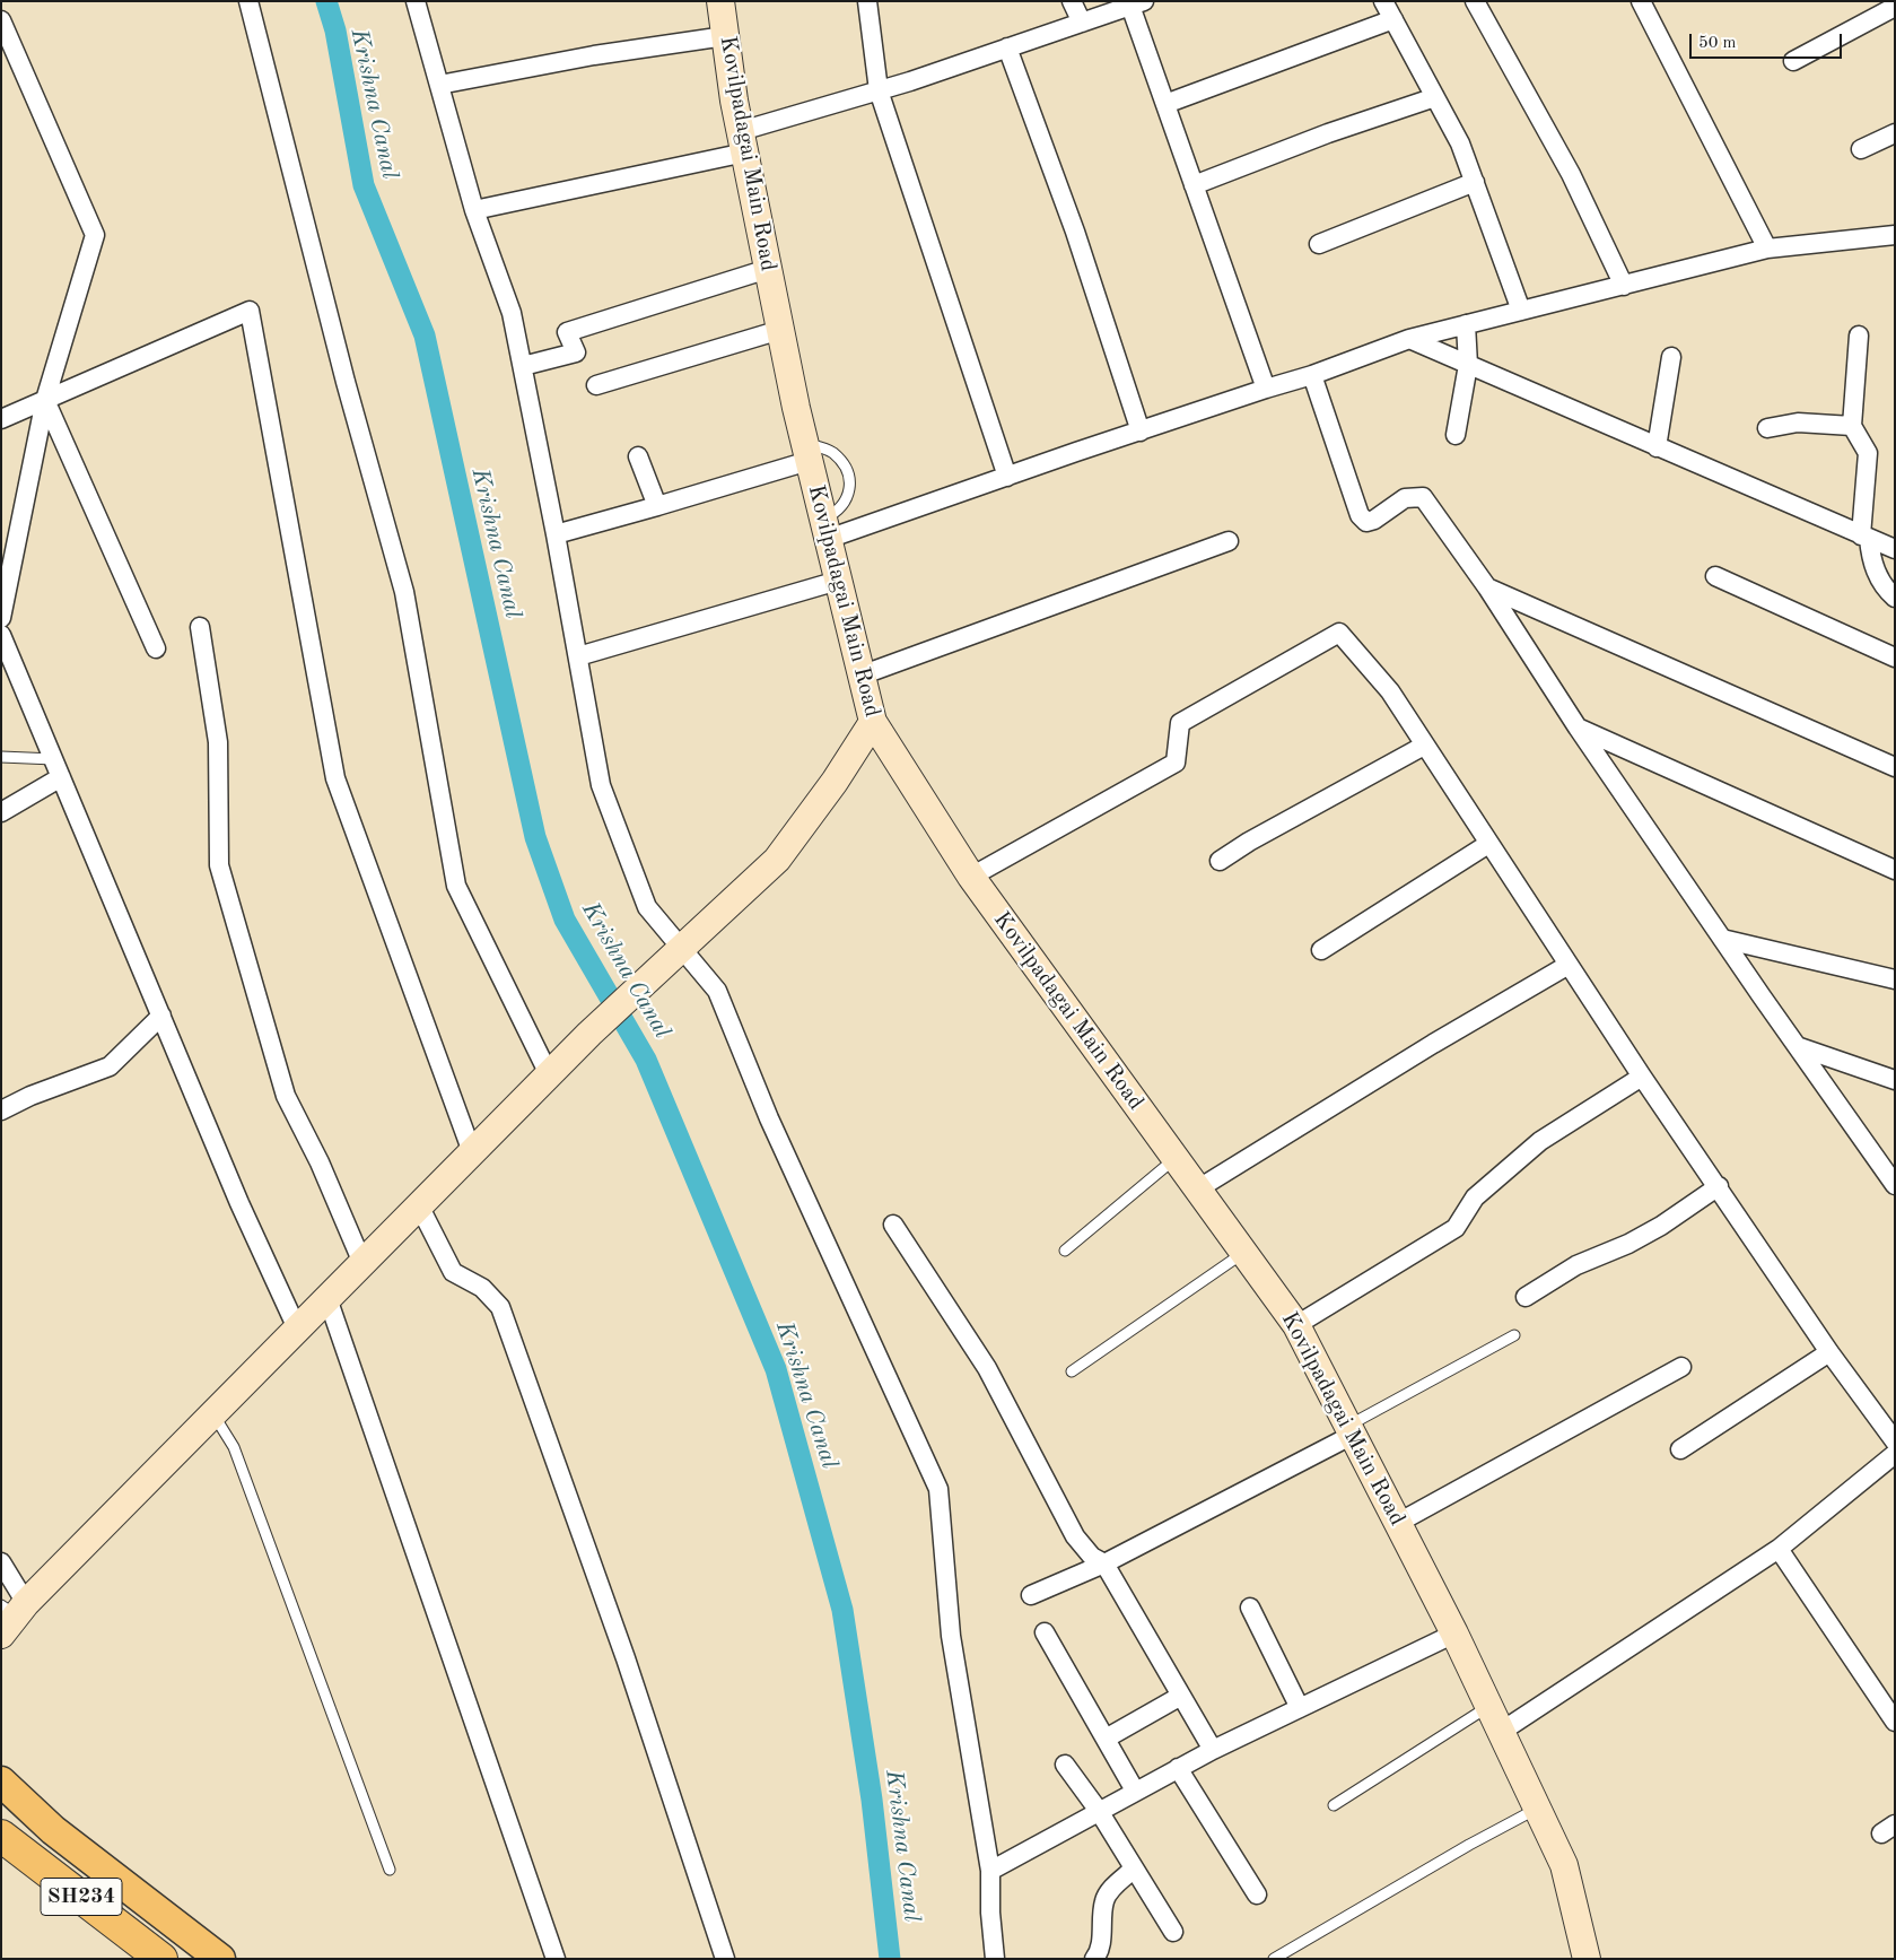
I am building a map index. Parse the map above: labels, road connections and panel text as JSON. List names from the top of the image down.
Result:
{
  "streets": {
    "highway": ["SH234"],
    "street": ["Kovilpadagai Main Road"]
  },
  "water": ["Krishna Canal"],
  "scale_bar": "50 m"
}
